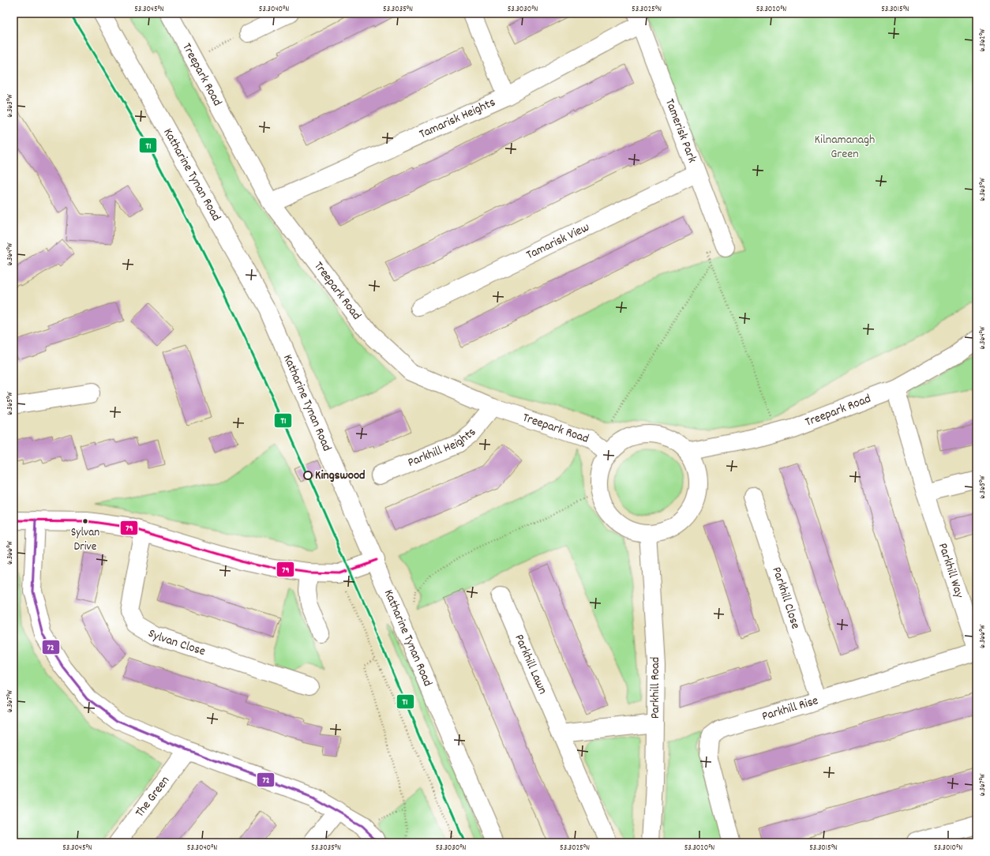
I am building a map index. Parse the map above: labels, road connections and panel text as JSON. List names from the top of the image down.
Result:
{
  "streets": {
    "street": [
      "Treepark Road",
      "Tamarisk Heights",
      "Tamerisk Park",
      "Katharine Tynan Road",
      "Tamarisk View",
      "Parkhill Heights",
      "Parkhill Way",
      "Parkhill Close",
      "Sylvan Close",
      "Parkhill Lawn",
      "Parkhill Road",
      "Parkhill Rise",
      "The Green"
    ]
  },
  "crossings": [
    ["Treepark Road", "Tamarisk Heights"],
    ["Treepark Road", "Parkhill Heights"],
    ["Treepark Road", "Parkhill Way"],
    ["Treepark Road", "Parkhill Road"],
    ["Tamarisk Heights", "Tamerisk Park"],
    ["Tamerisk Park", "Tamarisk View"],
    ["Parkhill Close", "Parkhill Rise"]
  ],
  "parks": ["Kilnamanagh Green"],
  "places": ["Kingswood", "Sylvan Drive"],
  "lines": ["transit line T1", "transit line 79", "transit line 72"],
  "coordinates": [
    "53.3045°N",
    "53.3040°N",
    "53.3035°N",
    "53.3030°N",
    "53.3025°N",
    "53.3020°N",
    "53.3015°N",
    "6.362°W",
    "6.363°W",
    "6.364°W",
    "6.365°W",
    "6.366°W",
    "6.367°W",
    "53.3010°N"
  ]
}
